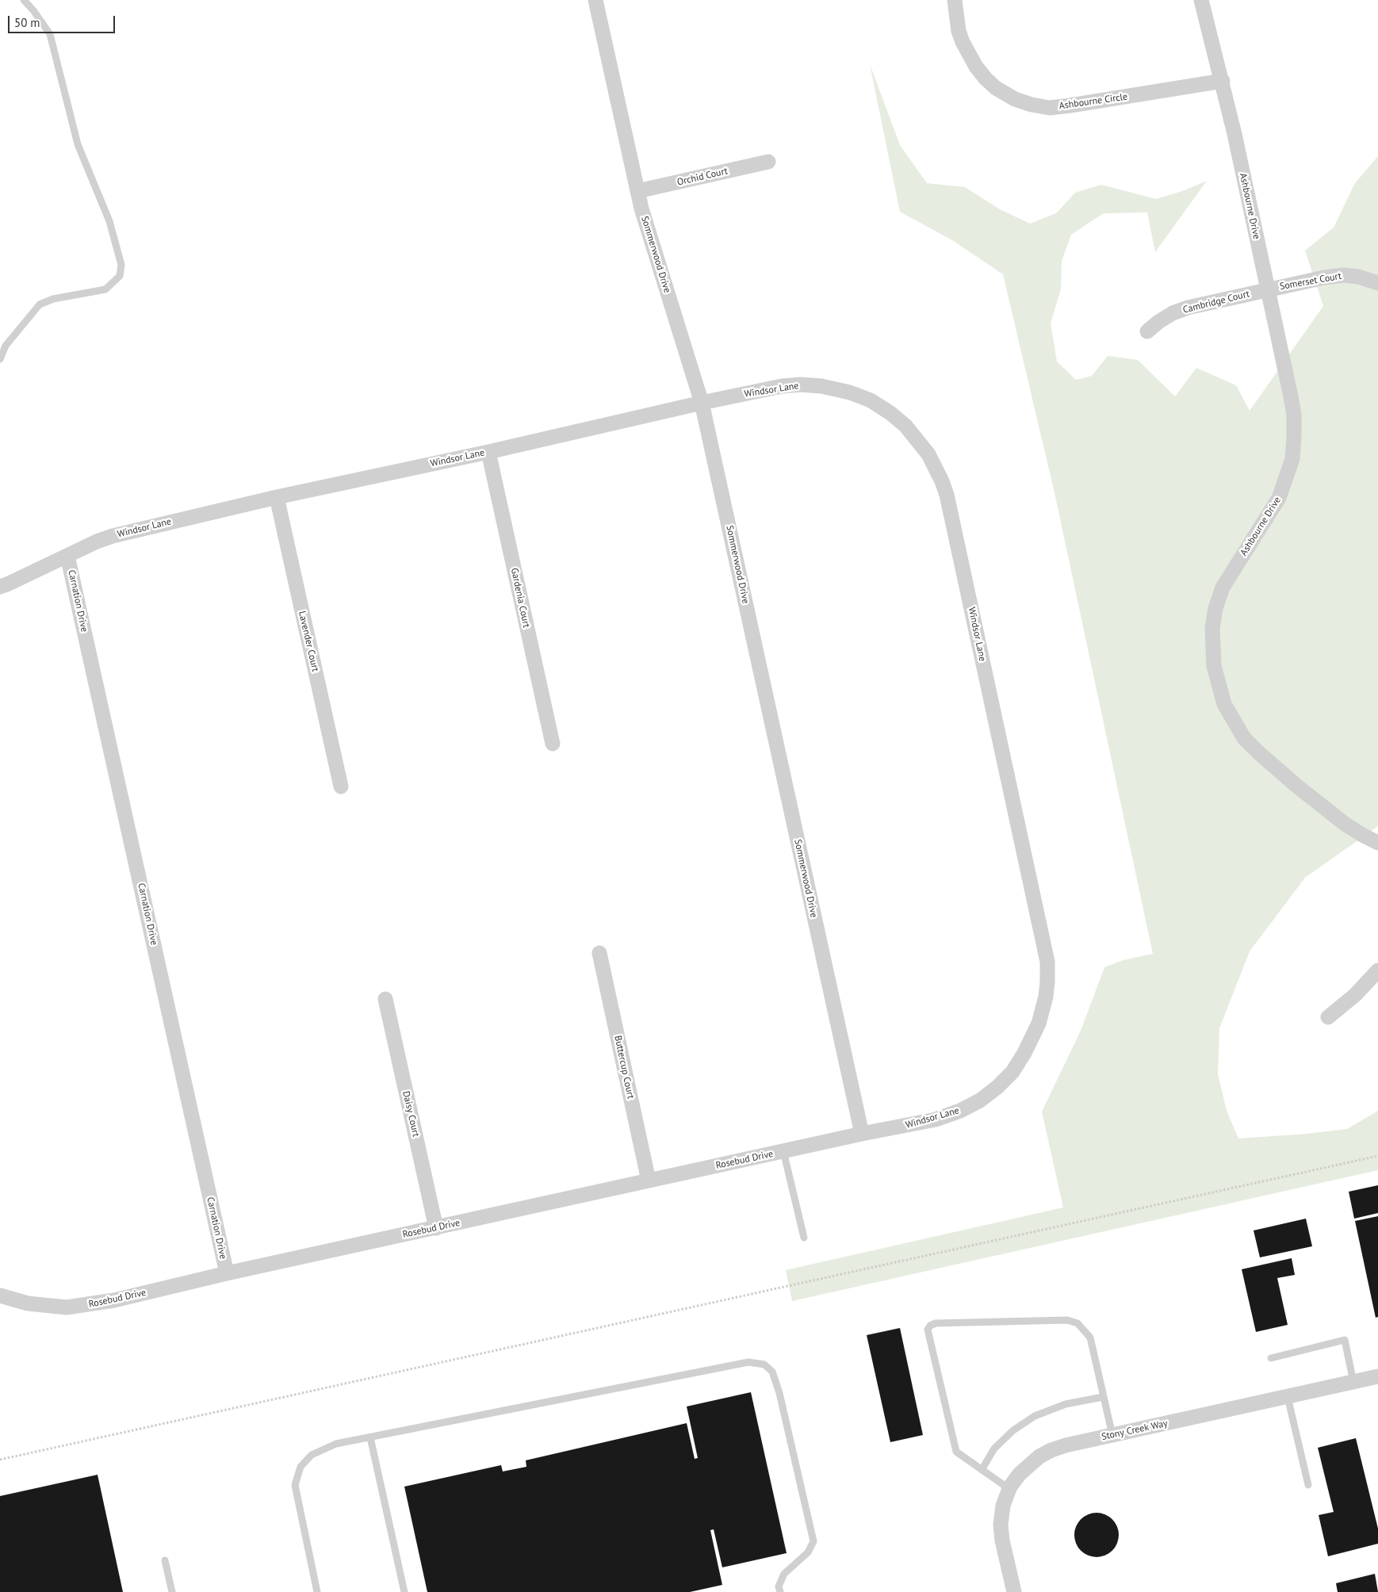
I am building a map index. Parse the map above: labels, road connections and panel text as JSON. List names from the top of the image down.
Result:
{
  "streets": {
    "street": [
      "Ashbourne Circle",
      "Orchid Court",
      "Ashbourne Drive",
      "Sommerwood Drive",
      "Somerset Court",
      "Cambridge Court",
      "Windsor Lane",
      "Gardenia Court",
      "Carnation Drive",
      "Lavender Court",
      "Buttercup Court",
      "Daisy Court",
      "Rosebud Drive",
      "Stony Creek Way"
    ]
  },
  "crossings": [
    ["Ashbourne Circle", "Ashbourne Drive"],
    ["Orchid Court", "Sommerwood Drive"],
    ["Ashbourne Drive", "Somerset Court"],
    ["Ashbourne Drive", "Cambridge Court"],
    ["Sommerwood Drive", "Windsor Lane"],
    ["Sommerwood Drive", "Rosebud Drive"],
    ["Somerset Court", "Cambridge Court"],
    ["Windsor Lane", "Gardenia Court"],
    ["Windsor Lane", "Carnation Drive"],
    ["Windsor Lane", "Lavender Court"],
    ["Windsor Lane", "Rosebud Drive"],
    ["Carnation Drive", "Rosebud Drive"],
    ["Buttercup Court", "Rosebud Drive"],
    ["Daisy Court", "Rosebud Drive"]
  ],
  "scale_bar": "50 m"
}
